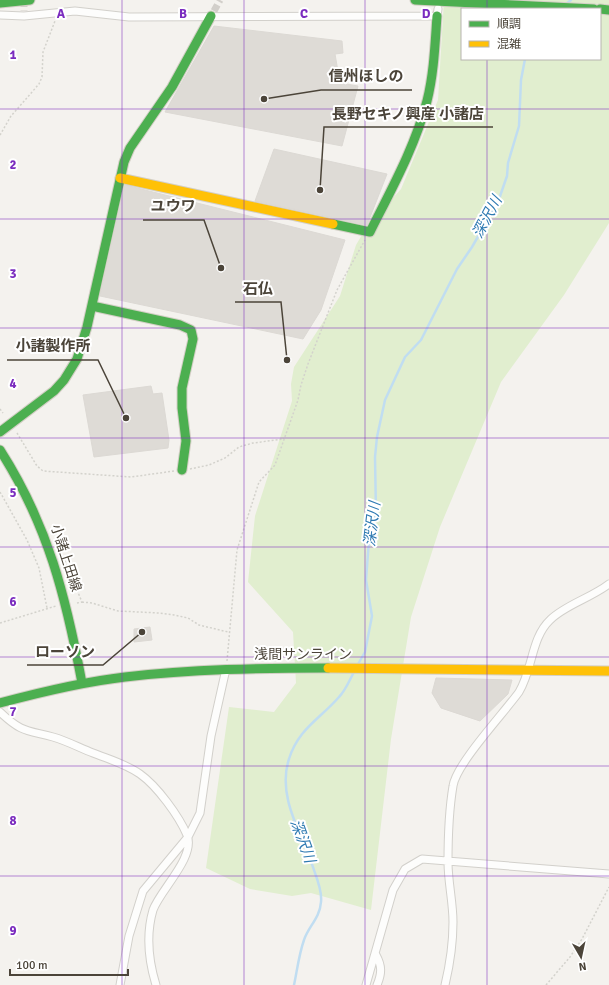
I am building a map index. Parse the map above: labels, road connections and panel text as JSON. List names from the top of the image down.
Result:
{
  "streets": {
    "main road": ["小諸上田線", "浅間サンライン"]
  },
  "crossings": [
    ["小諸上田線", "浅間サンライン"]
  ],
  "water": ["深沢川"],
  "places": [
    "信州ほしの",
    "長野セキノ興産 小諸店",
    "ユウワ",
    "石仏",
    "小諸製作所",
    "ローソン"
  ],
  "legend": ["順調", "混雑"],
  "scale_bar": "100 m",
  "north": "bottom",
  "grid": {
    "columns": [
      "A",
      "B",
      "C",
      "D"
    ],
    "rows": [
      "1",
      "2",
      "3",
      "4",
      "5",
      "6",
      "7",
      "8",
      "9"
    ]
  }
}
